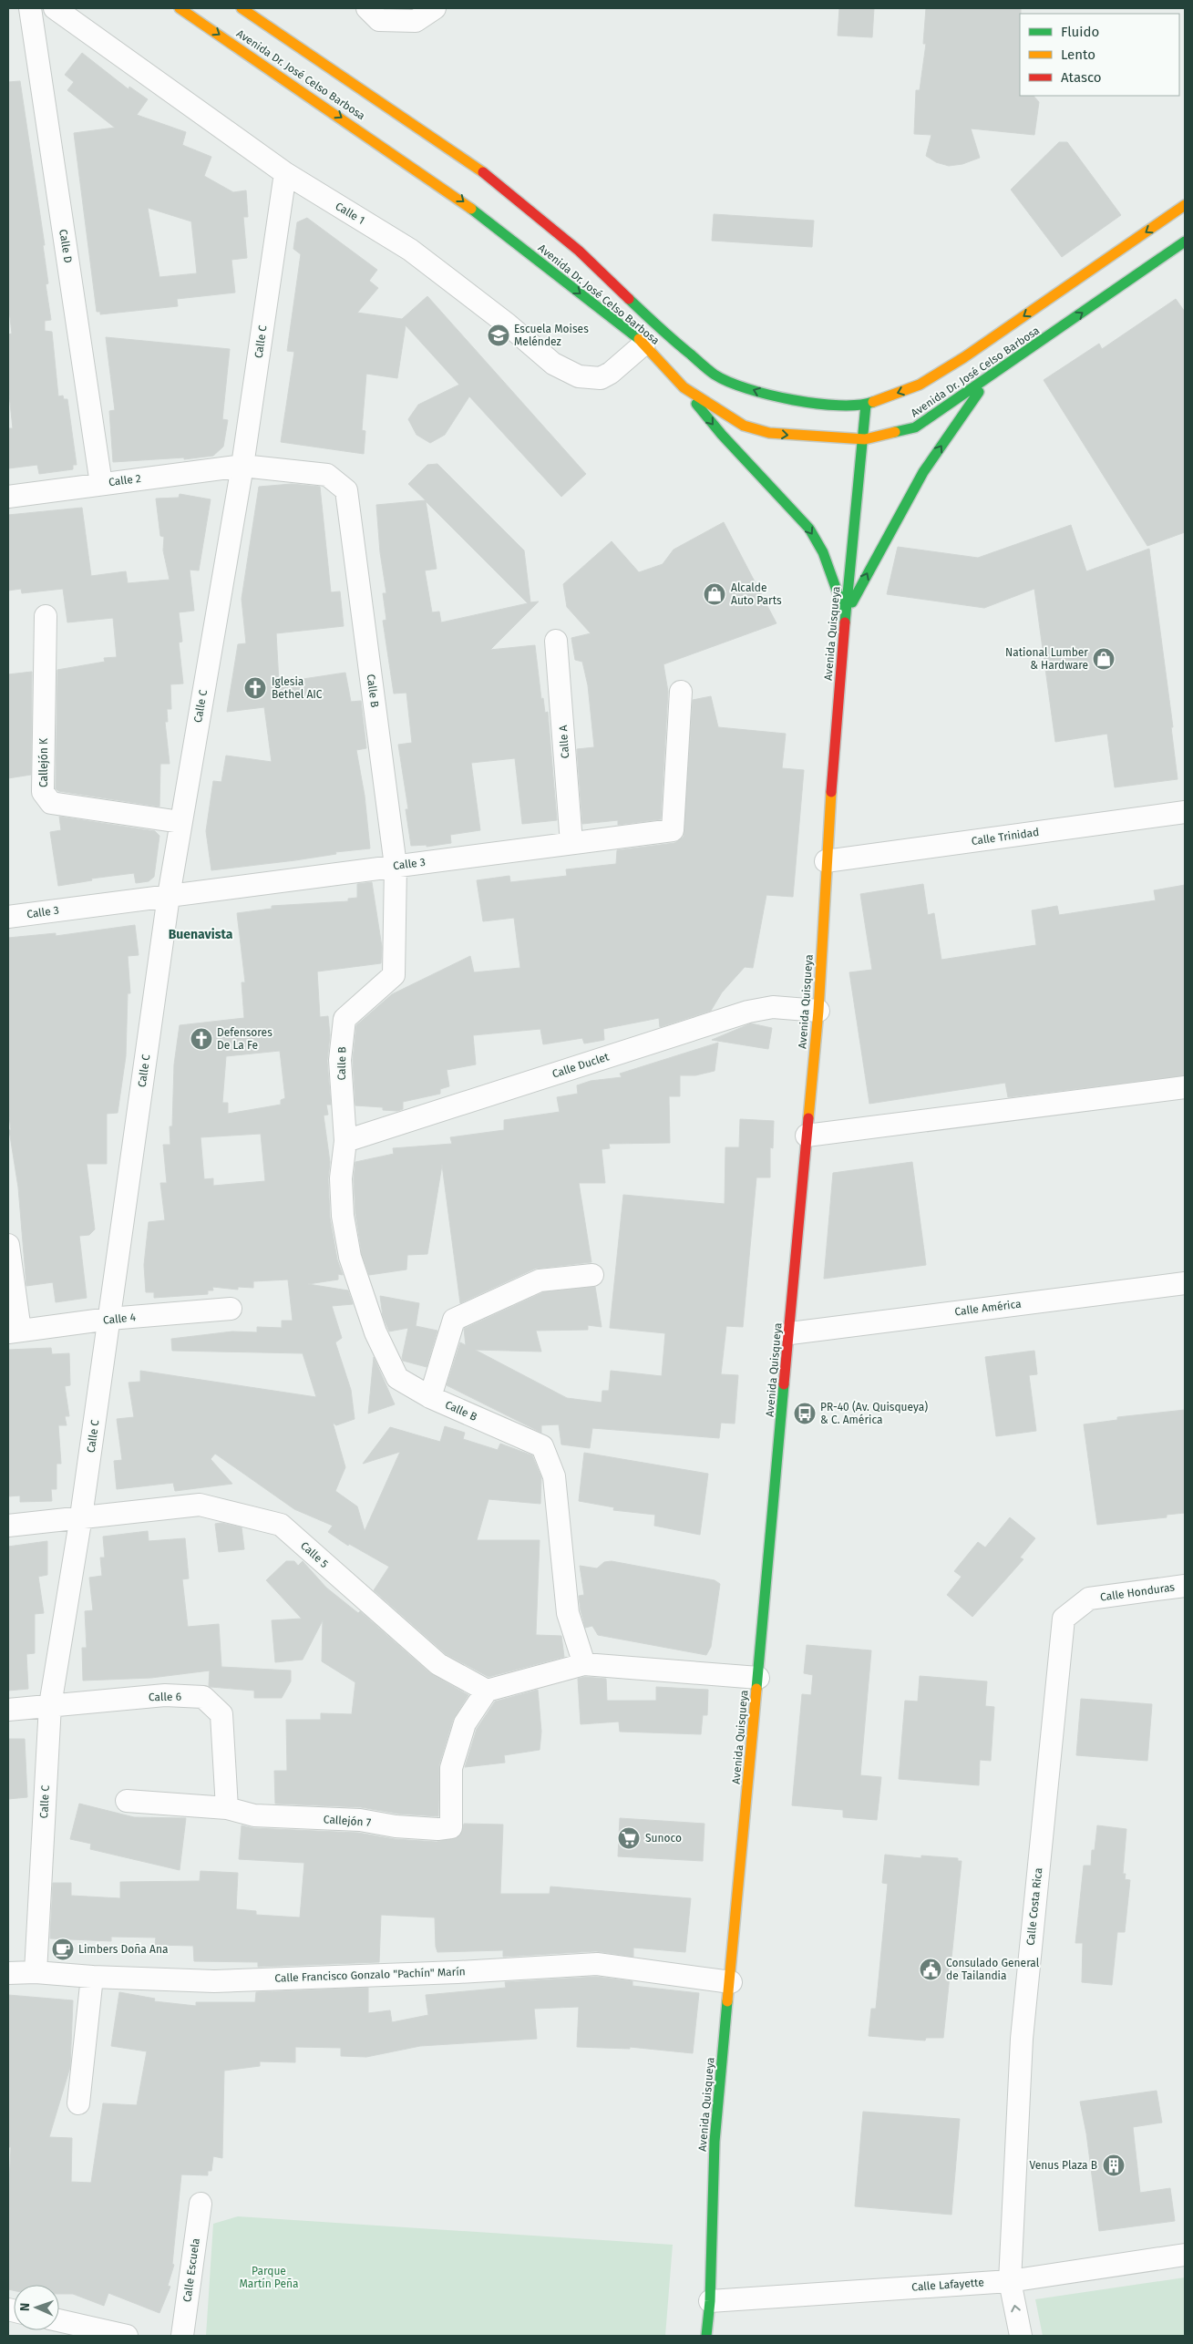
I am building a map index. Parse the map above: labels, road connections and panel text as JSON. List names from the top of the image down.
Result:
{
  "streets": {
    "street": [
      "Avenida Dr. José Celso Barbosa",
      "Calle 1",
      "Calle D",
      "Calle C",
      "Calle 2",
      "Avenida Quisqueya",
      "Calle B",
      "Calle A",
      "Callejón K",
      "Calle Trinidad",
      "Calle 3",
      "Calle Duclet",
      "Calle América",
      "Calle 4",
      "Calle 5",
      "Calle Honduras",
      "Calle 6",
      "Callejón 7",
      "Calle Costa Rica",
      "Calle Francisco Gonzalo \"Pachín\" Marín",
      "Calle Escuela",
      "Calle Lafayette"
    ]
  },
  "crossings": [
    ["Avenida Dr. José Celso Barbosa", "Calle 1"],
    ["Avenida Dr. José Celso Barbosa", "Avenida Quisqueya"],
    ["Calle 1", "Calle C"],
    ["Calle D", "Calle 2"],
    ["Calle C", "Calle 2"],
    ["Calle C", "Calle B"],
    ["Calle C", "Callejón K"],
    ["Calle C", "Calle 3"],
    ["Calle C", "Calle 4"],
    ["Calle C", "Calle 5"],
    ["Calle C", "Calle 6"],
    ["Calle C", "Calle Francisco Gonzalo \"Pachín\" Marín"],
    ["Calle 2", "Calle B"],
    ["Avenida Quisqueya", "Calle Trinidad"],
    ["Avenida Quisqueya", "Calle Duclet"],
    ["Avenida Quisqueya", "Calle América"],
    ["Avenida Quisqueya", "Calle Francisco Gonzalo \"Pachín\" Marín"],
    ["Avenida Quisqueya", "Calle Lafayette"],
    ["Calle B", "Calle 3"],
    ["Calle B", "Calle Duclet"],
    ["Calle A", "Calle 3"],
    ["Calle 5", "Callejón 7"],
    ["Calle Honduras", "Calle Costa Rica"],
    ["Calle 6", "Callejón 7"],
    ["Calle Costa Rica", "Calle Lafayette"]
  ],
  "districts": ["Buenavista"],
  "parks": ["Parque Martín Peña"],
  "places": {
    "school or university": ["Escuela Moises Meléndez"],
    "shop": ["Alcalde Auto Parts", "National Lumber & Hardware"],
    "church": ["Iglesia Bethel AIC", "Defensores De La Fe"],
    "bus stop": ["PR-40 (Av. Quisqueya) & C. América"],
    "supermarket": ["Sunoco"],
    "cafe": ["Limbers Doña Ana"],
    "public building": ["Consulado General de Tailandia"],
    "building": ["Venus Plaza B"]
  },
  "legend": ["Fluido", "Lento", "Atasco"],
  "north": "left"
}
